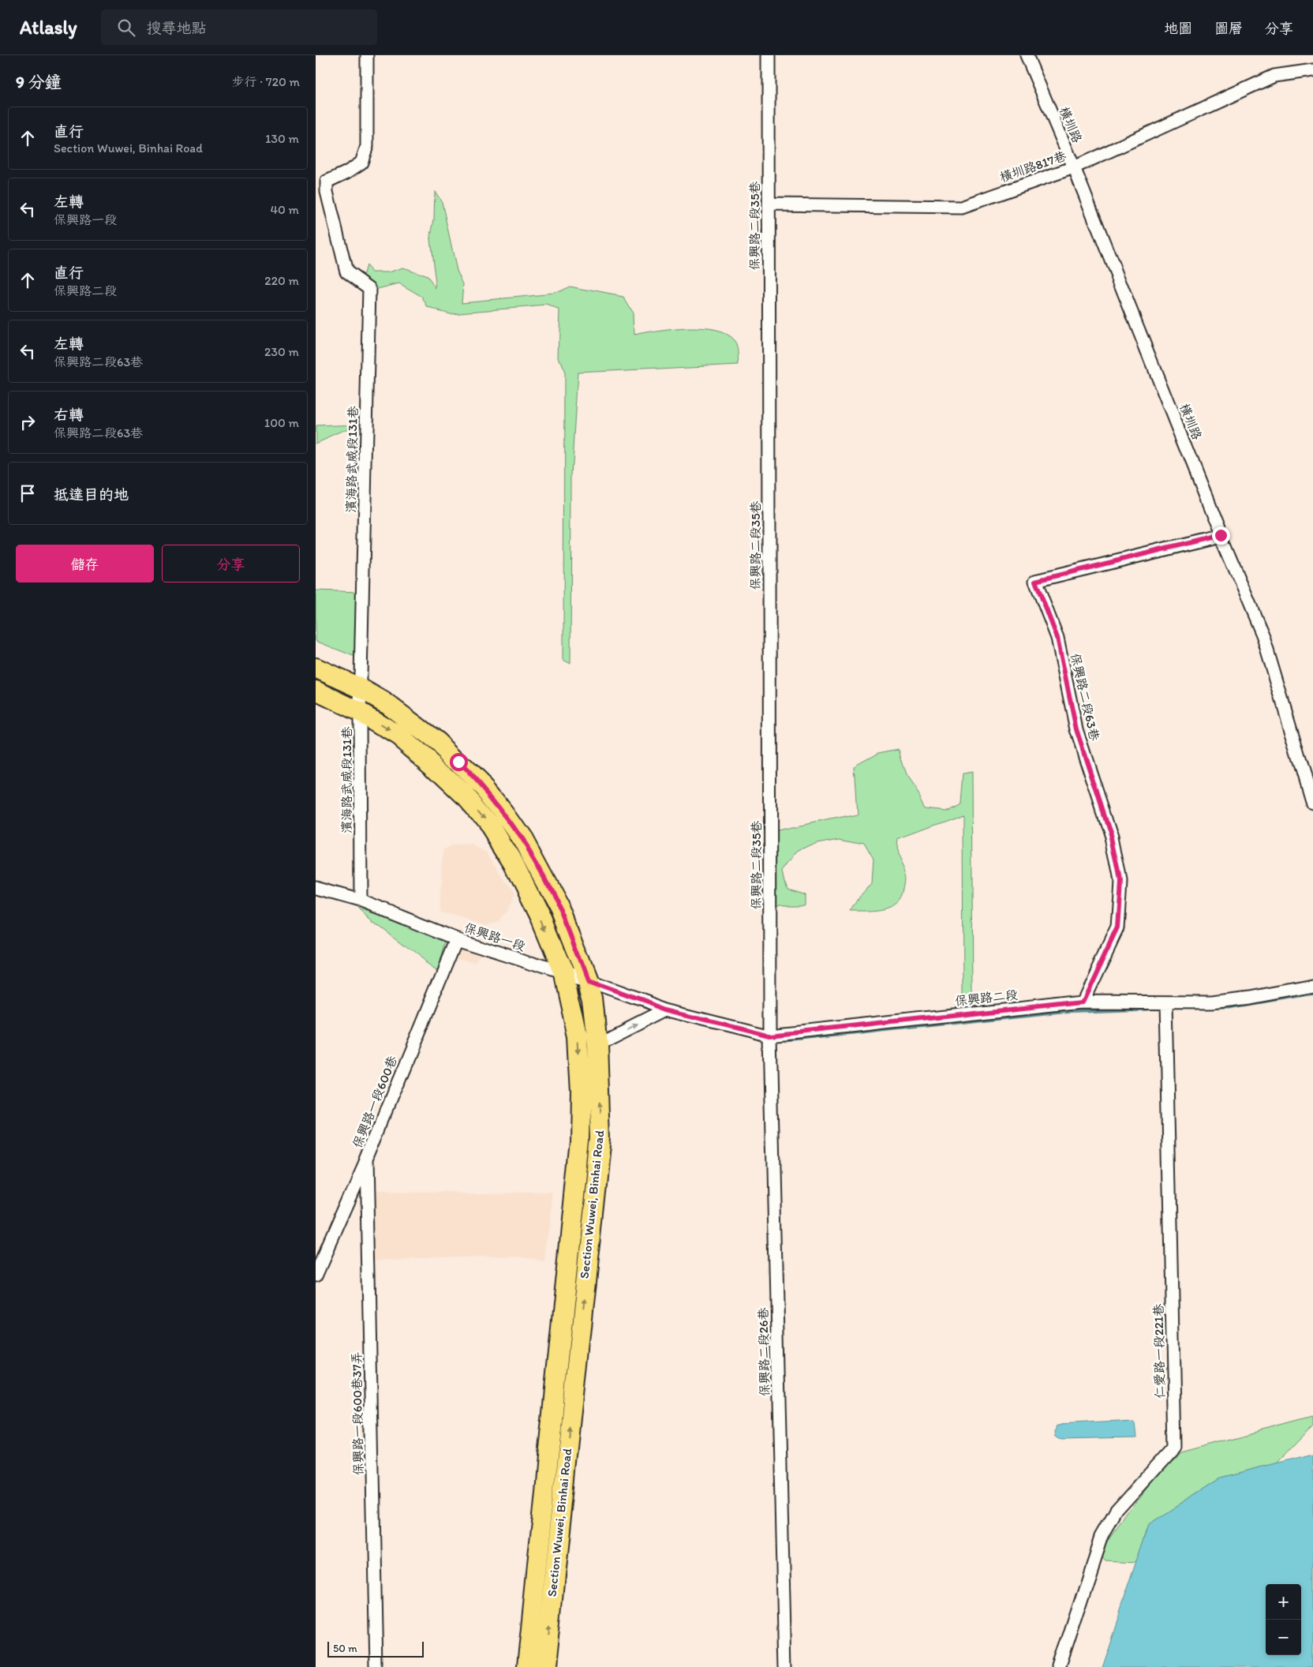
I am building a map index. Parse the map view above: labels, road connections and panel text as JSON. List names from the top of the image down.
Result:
{
  "streets": {
    "main road": ["Section Wuwei, Binhai Road"],
    "street": [
      "橫圳路",
      "橫圳路817巷",
      "保興路二段35巷",
      "濱海路武威段131巷",
      "保興路二段63巷",
      "保興路一段",
      "保興路二段",
      "保興路一段600巷",
      "仁愛路一段221巷",
      "保興路二段26巷",
      "保興路一段600巷37弄"
    ]
  },
  "crossings": [
    ["橫圳路", "橫圳路817巷"],
    ["橫圳路", "保興路二段63巷"],
    ["橫圳路817巷", "保興路二段35巷"],
    ["保興路二段35巷", "保興路二段"],
    ["保興路二段35巷", "保興路二段26巷"],
    ["濱海路武威段131巷", "保興路一段"],
    ["濱海路武威段131巷", "Section Wuwei, Binhai Road"],
    ["保興路二段63巷", "保興路二段"],
    ["保興路一段", "保興路二段"],
    ["保興路一段", "保興路一段600巷"],
    ["保興路一段", "Section Wuwei, Binhai Road"],
    ["保興路二段", "仁愛路一段221巷"],
    ["保興路二段", "保興路二段26巷"],
    ["保興路一段600巷", "保興路一段600巷37弄"]
  ],
  "scale_bar": "50 m",
  "page": {
    "header": "Atlasly",
    "search": "搜尋地點",
    "nav": ["地圖", "圖層", "分享"],
    "heading": ["9 分鐘", "步行 · 720 m"],
    "list": [
      ["直行", "Section Wuwei, Binhai Road", "130 m"],
      ["左轉", "保興路一段", "40 m"],
      ["直行", "保興路二段", "220 m"],
      ["左轉", "保興路二段63巷", "230 m"],
      ["右轉", "保興路二段63巷", "100 m"],
      "抵達目的地"
    ],
    "buttons": ["儲存", "分享"],
    "map_buttons": ["+", "−"],
    "scale": "50 m"
  }
}
